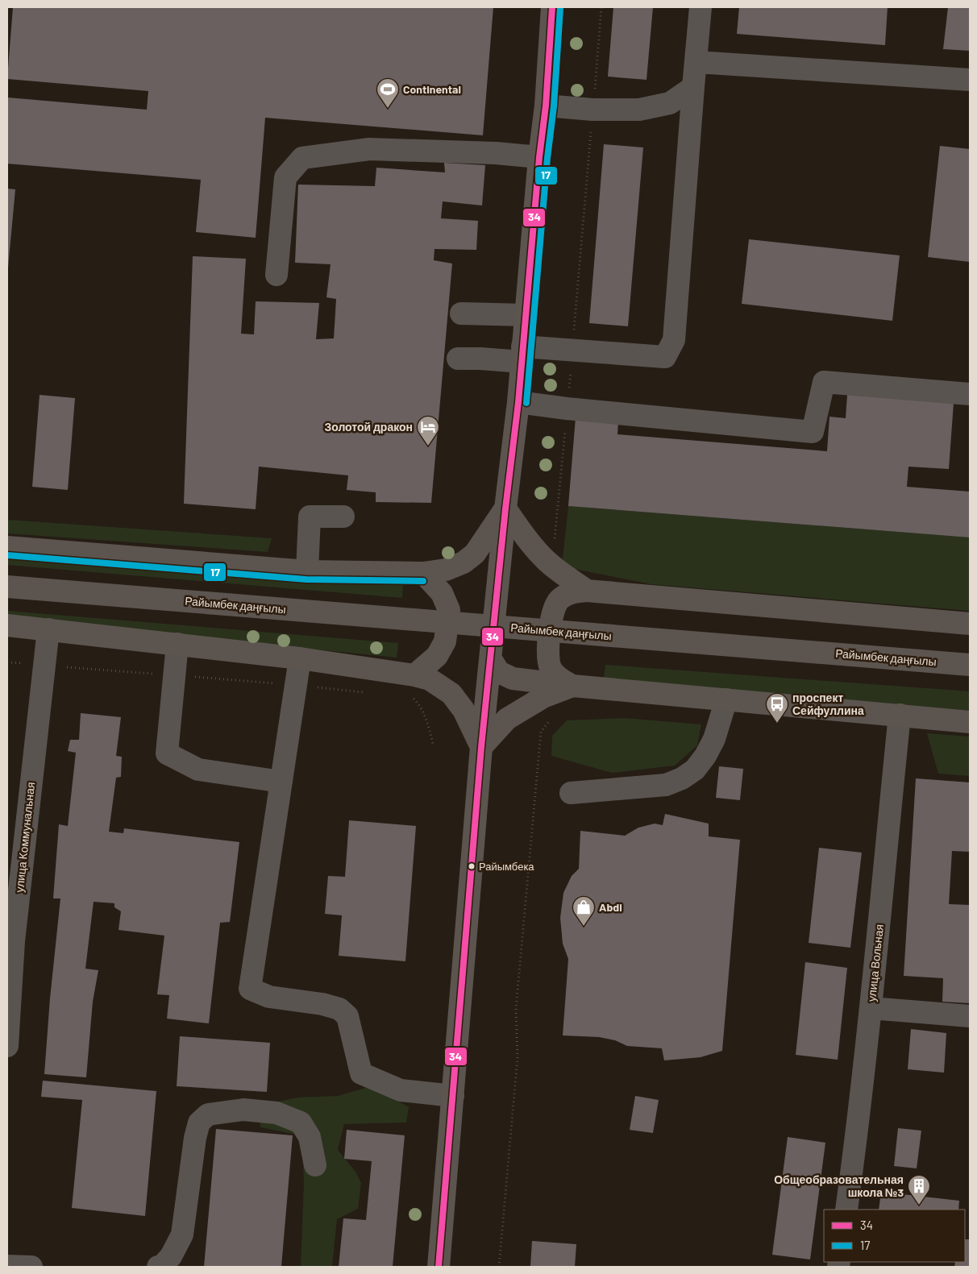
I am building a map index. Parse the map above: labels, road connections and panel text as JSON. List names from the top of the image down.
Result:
{
  "streets": {
    "main road": ["Райымбек даңғылы"],
    "street": ["улица Коммунальная", "улица Вольная"]
  },
  "places": {
    "sports": ["Continental"],
    "hotel": ["Золотой дракон"],
    "bus stop": ["проспект Сейфуллина"],
    "other": ["Райымбека"],
    "shop": ["Abdi"],
    "building": ["Общеобразовательная школа №3"]
  },
  "lines": ["transit line 34", "transit line 17"],
  "legend": ["34", "17"]
}
